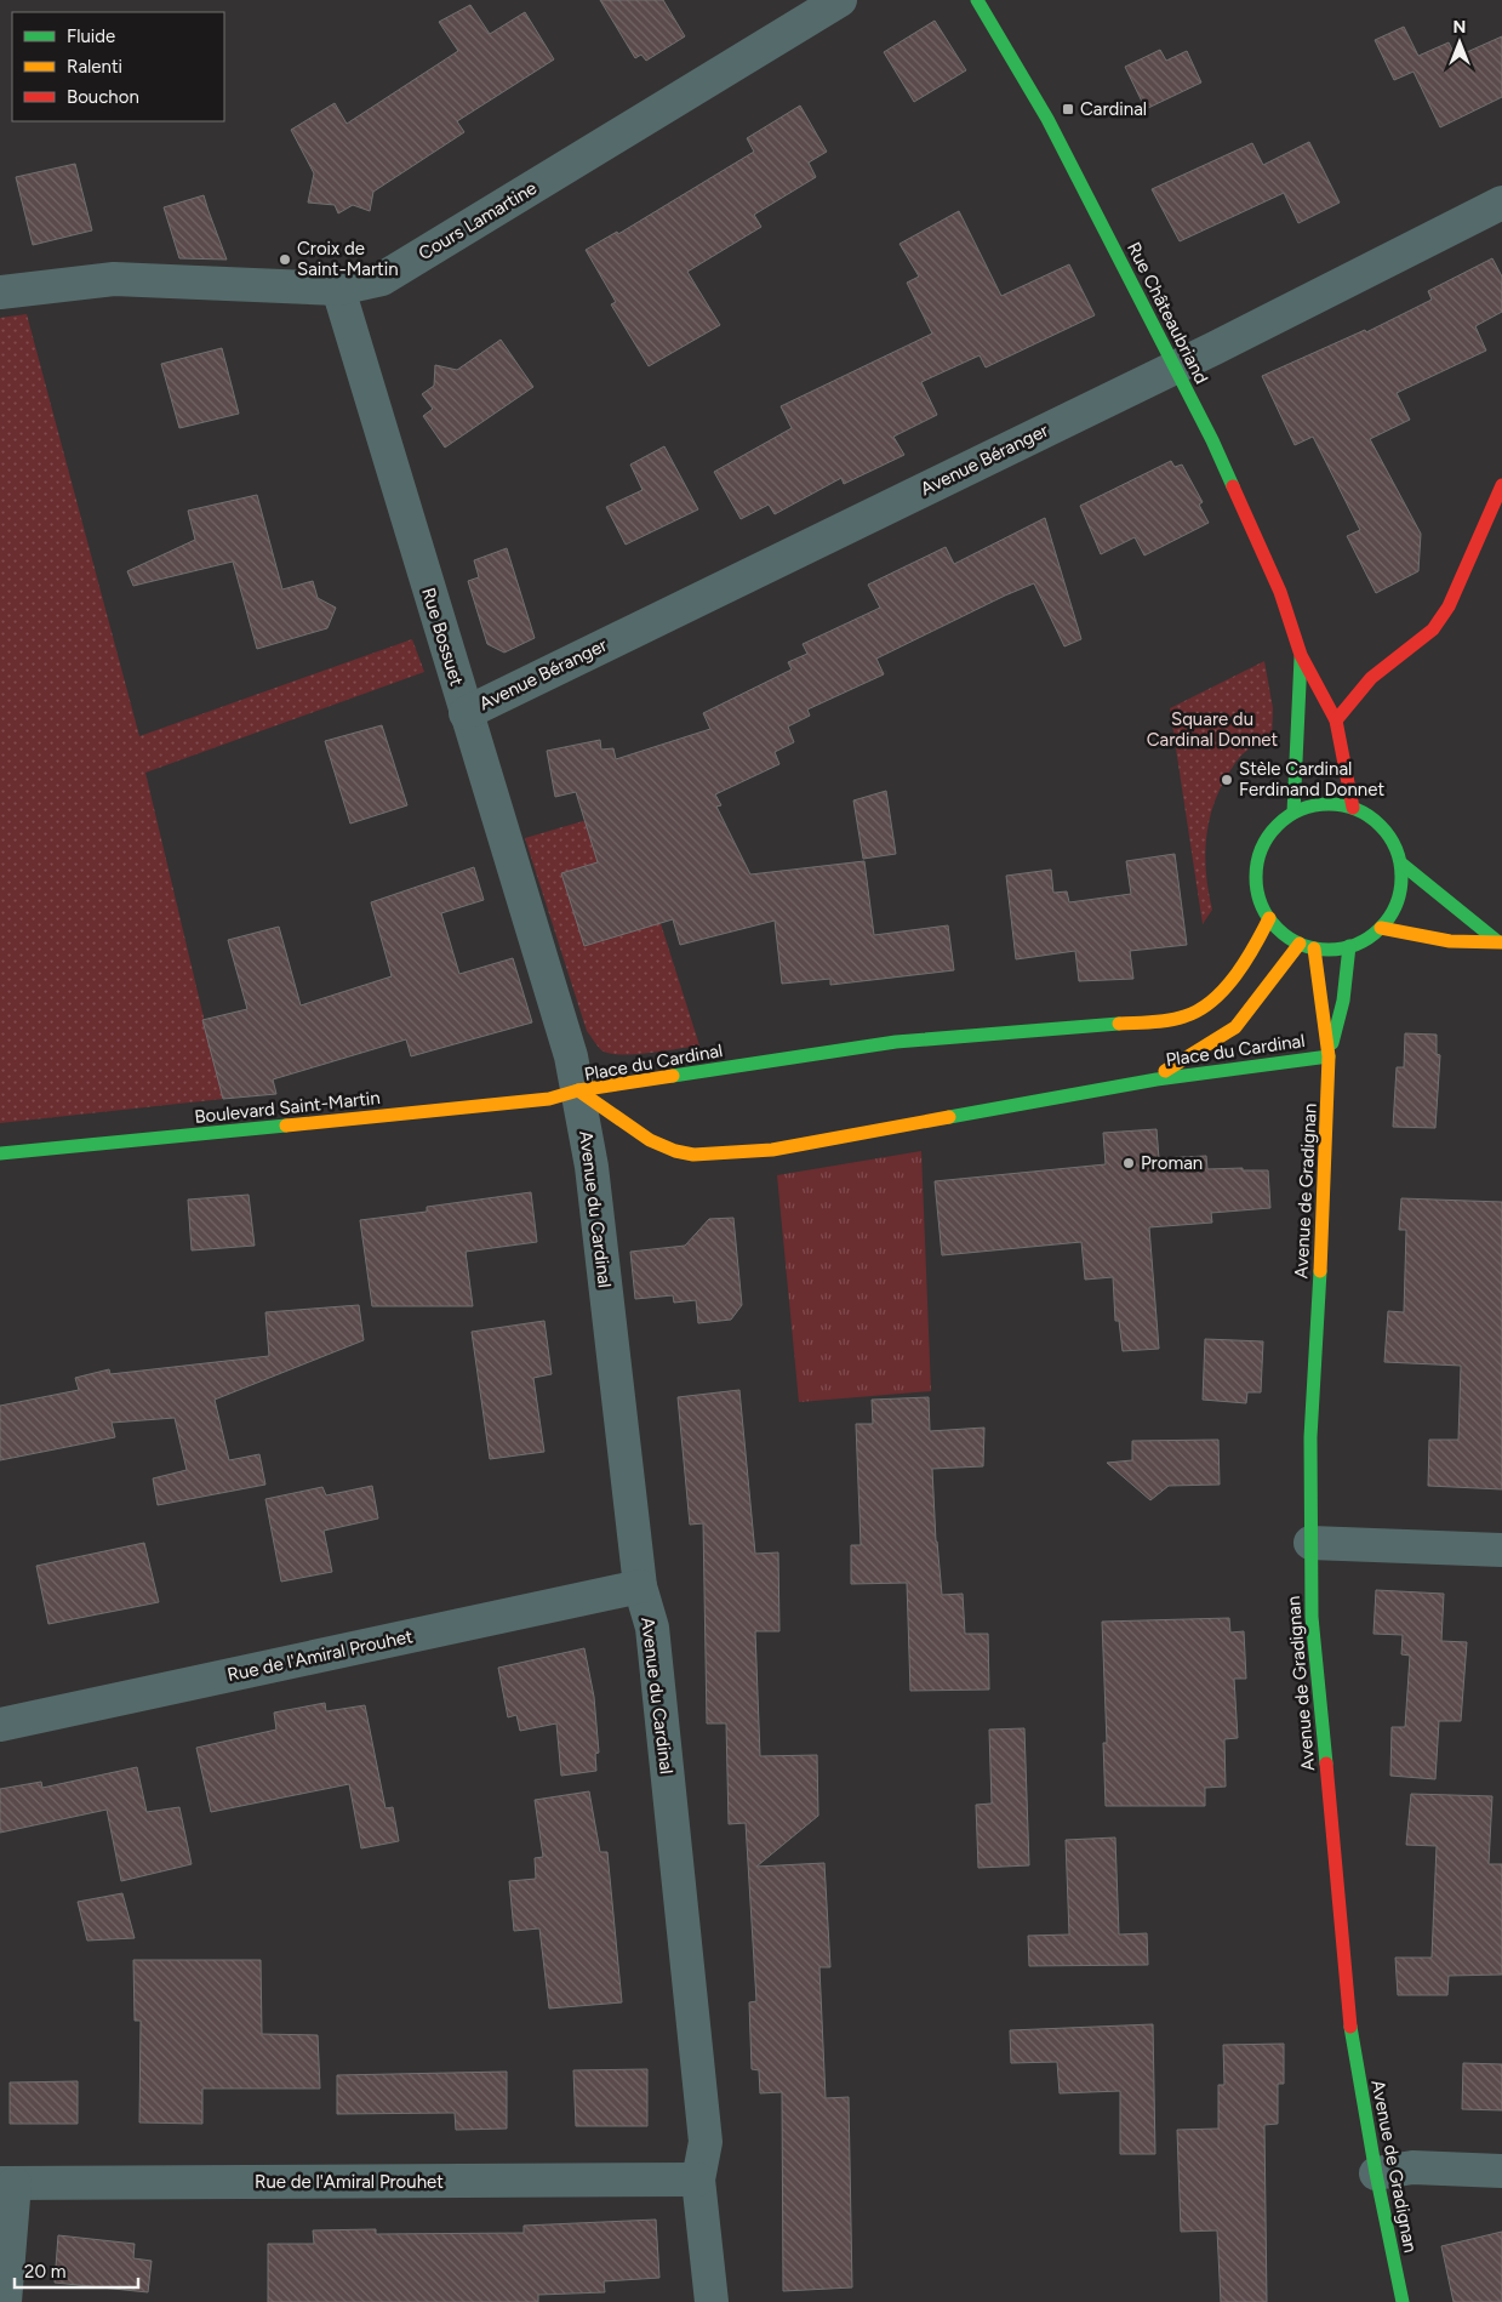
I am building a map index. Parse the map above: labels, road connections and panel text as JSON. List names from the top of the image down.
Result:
{
  "streets": {
    "main road": [
      "Rue Châteaubriand",
      "Place du Cardinal",
      "Boulevard Saint-Martin",
      "Avenue de Gradignan"
    ],
    "street": [
      "Cours Lamartine",
      "Avenue Béranger",
      "Rue Bossuet",
      "Avenue du Cardinal",
      "Rue de l'Amiral Prouhet"
    ]
  },
  "crossings": [
    ["Cours Lamartine", "Rue Bossuet"],
    ["Rue Châteaubriand", "Avenue Béranger"],
    ["Rue Châteaubriand", "Place du Cardinal"],
    ["Rue Châteaubriand", "Avenue de Gradignan"],
    ["Avenue Béranger", "Rue Bossuet"],
    ["Rue Bossuet", "Place du Cardinal"],
    ["Rue Bossuet", "Boulevard Saint-Martin"],
    ["Rue Bossuet", "Avenue du Cardinal"],
    ["Place du Cardinal", "Boulevard Saint-Martin"],
    ["Place du Cardinal", "Avenue de Gradignan"],
    ["Place du Cardinal", "Avenue du Cardinal"],
    ["Boulevard Saint-Martin", "Avenue du Cardinal"],
    ["Avenue du Cardinal", "Rue de l'Amiral Prouhet"]
  ],
  "parks": ["Square du Cardinal Donnet"],
  "places": {
    "transit": ["Cardinal"],
    "other": ["Croix de Saint-Martin", "Stèle Cardinal Ferdinand Donnet", "Proman"]
  },
  "legend": ["Fluide", "Ralenti", "Bouchon"],
  "scale_bar": "20 m",
  "north": "top"
}
